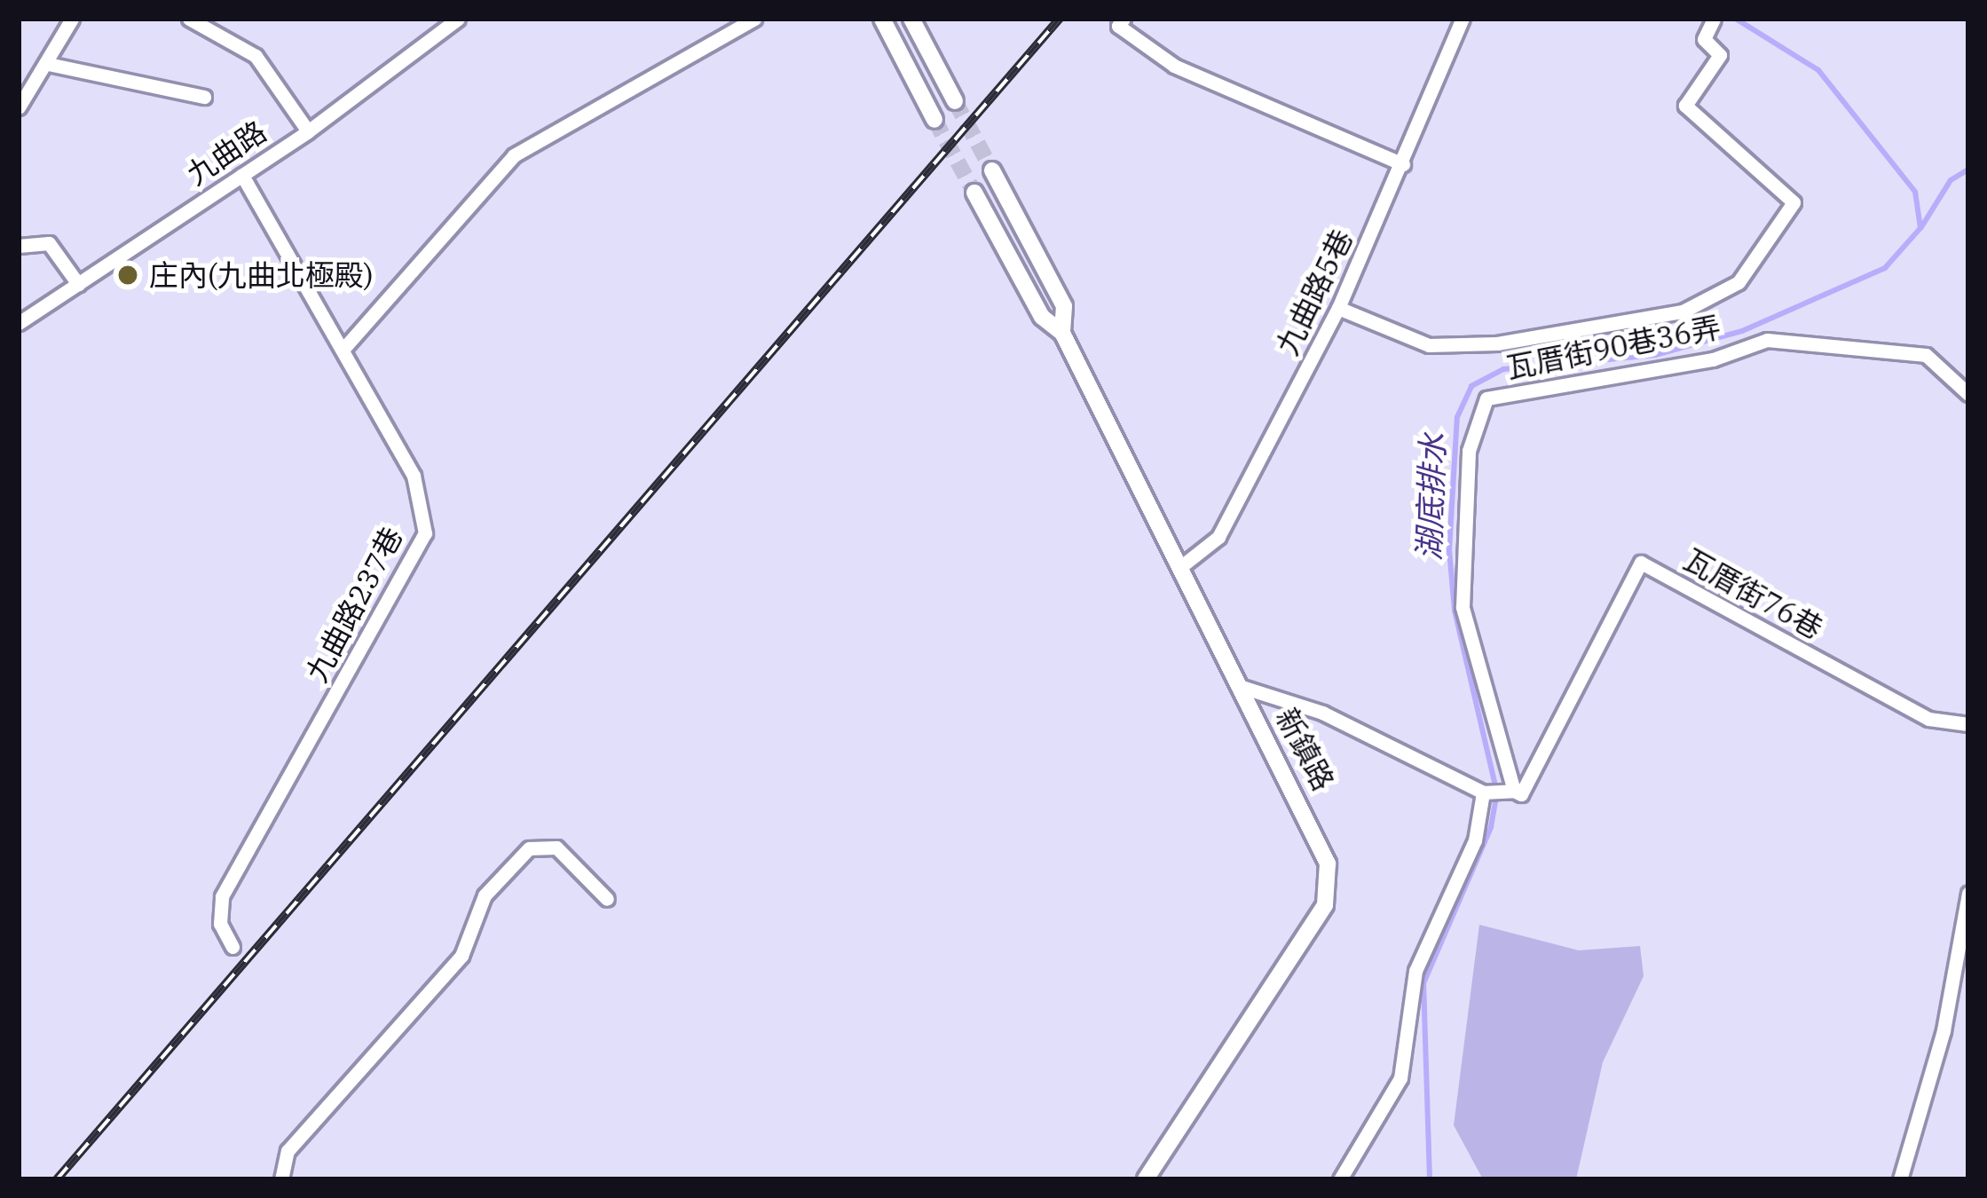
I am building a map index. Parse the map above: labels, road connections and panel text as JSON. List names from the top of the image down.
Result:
{
  "streets": {
    "street": [
      "九曲路",
      "九曲路5巷",
      "瓦厝街90巷36弄",
      "瓦厝街76巷",
      "九曲路237巷",
      "新鎮路"
    ]
  },
  "crossings": [
    ["九曲路", "九曲路237巷"],
    ["九曲路5巷", "瓦厝街90巷36弄"],
    ["九曲路5巷", "新鎮路"],
    ["瓦厝街90巷36弄", "瓦厝街76巷"]
  ],
  "water": ["湖底排水"],
  "places": ["庄內(九曲北極殿)"]
}
